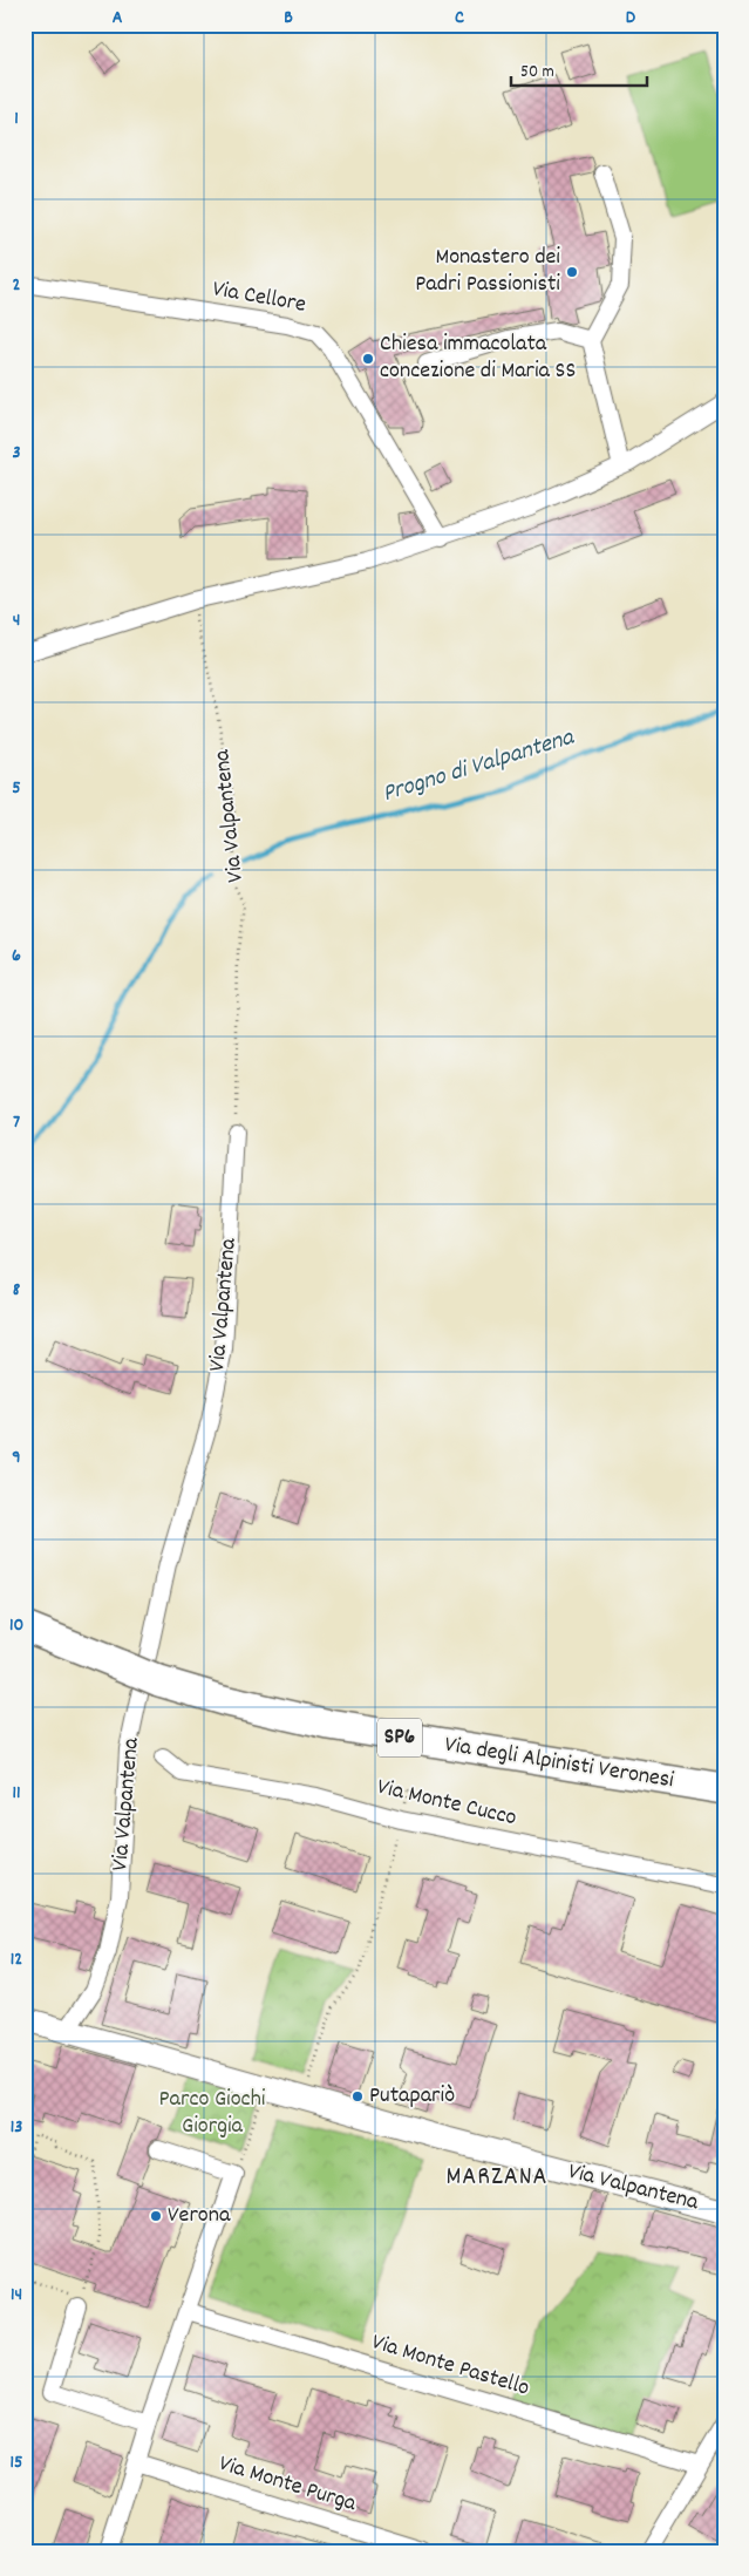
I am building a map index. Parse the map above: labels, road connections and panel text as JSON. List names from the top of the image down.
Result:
{
  "streets": {
    "highway": ["SP6", "Via degli Alpinisti Veronesi"],
    "street": [
      "Via Cellore",
      "Via Valpantena",
      "Via Monte Cucco",
      "Via Monte Pastello",
      "Via Monte Purga"
    ]
  },
  "districts": ["MARZANA"],
  "water": ["Progno di Valpantena"],
  "parks": ["Parco Giochi Giorgia"],
  "places": [
    "Monastero dei Padri Passionisti",
    "Chiesa immacolata concezione di Maria SS",
    "Putapariò",
    "Verona"
  ],
  "scale_bar": "50 m",
  "grid": {
    "columns": [
      "A",
      "B",
      "C",
      "D"
    ],
    "rows": [
      "1",
      "2",
      "3",
      "4",
      "5",
      "6",
      "7",
      "8",
      "9",
      "10",
      "11",
      "12",
      "13",
      "14",
      "15"
    ]
  }
}
